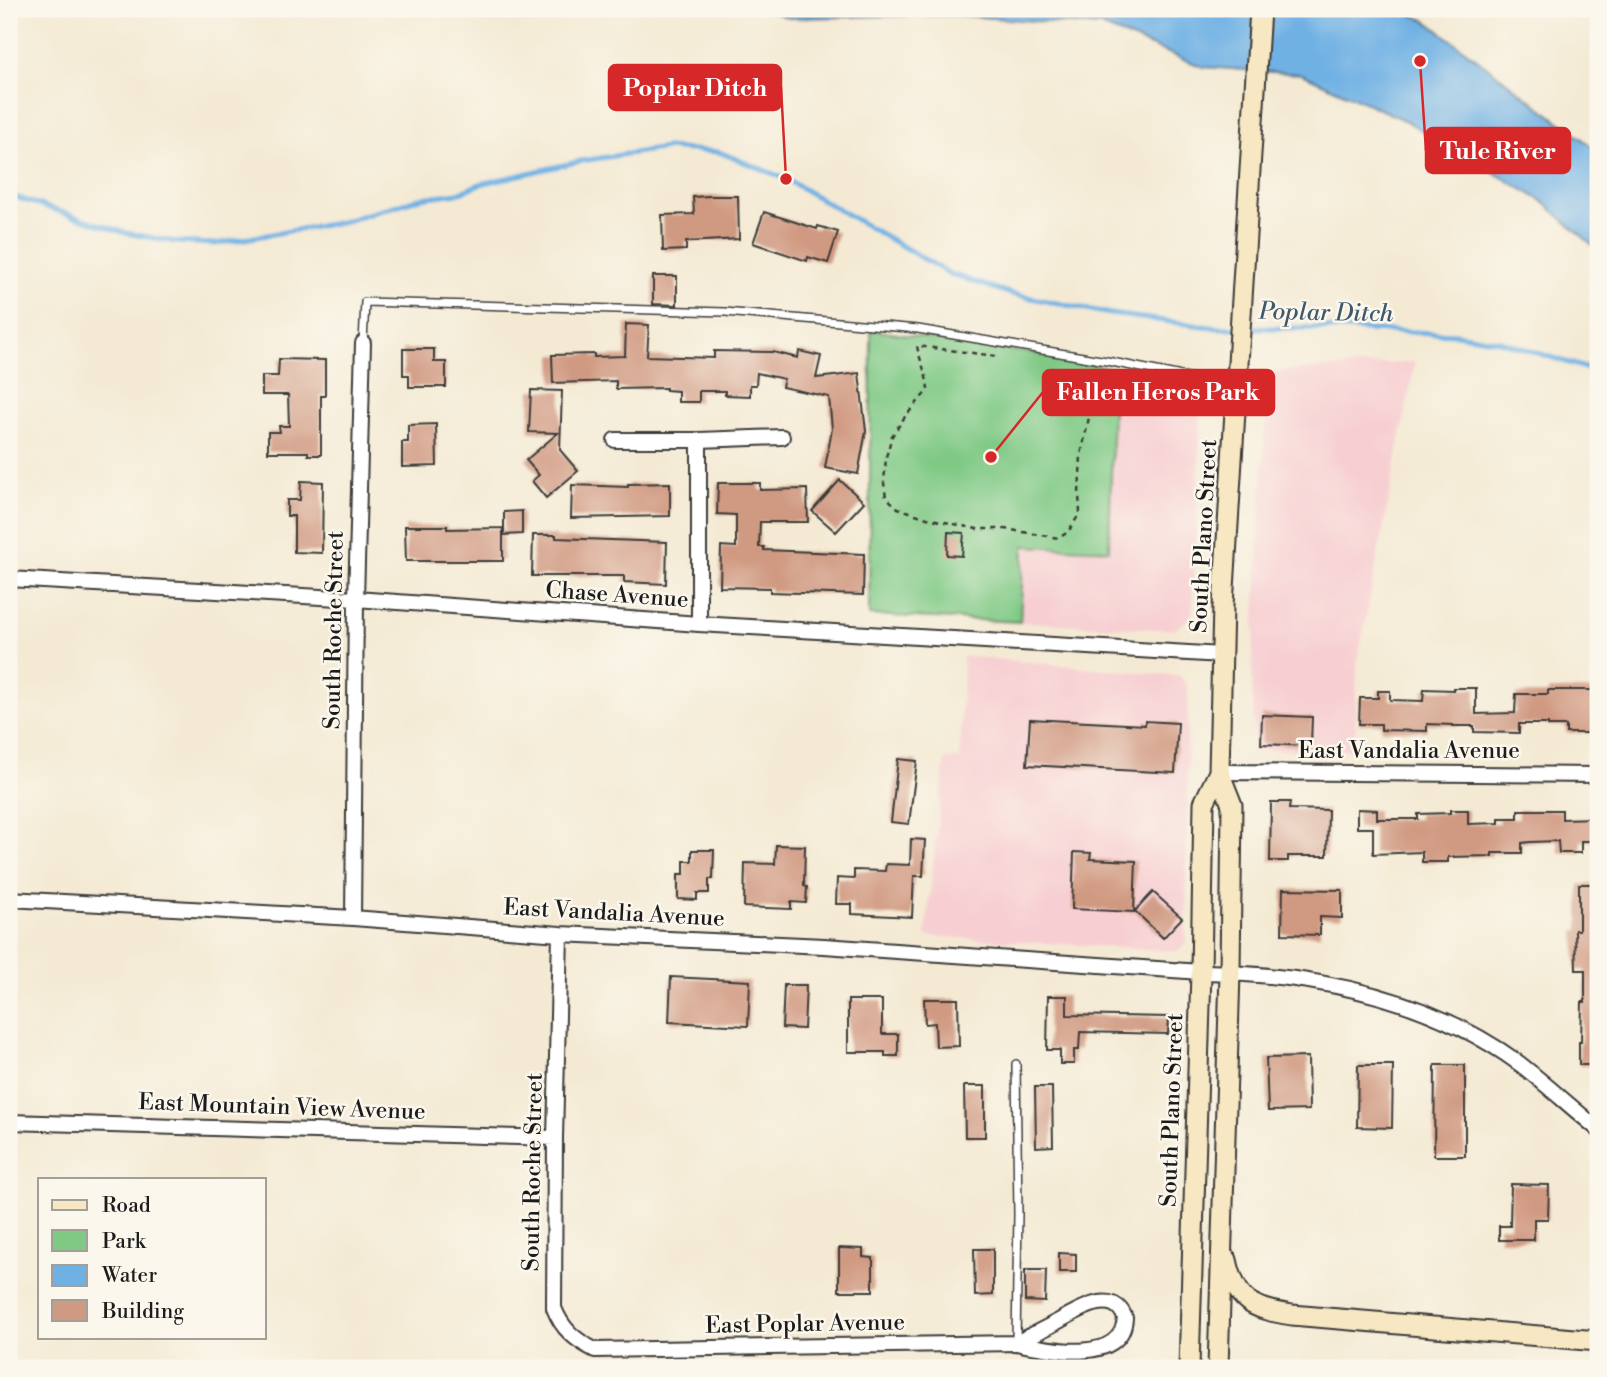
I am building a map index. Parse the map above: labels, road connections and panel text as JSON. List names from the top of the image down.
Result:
{
  "streets": {
    "main road": ["South Plano Street"],
    "street": [
      "Chase Avenue",
      "South Roche Street",
      "East Vandalia Avenue",
      "East Mountain View Avenue",
      "East Poplar Avenue"
    ]
  },
  "crossings": [
    ["South Plano Street", "Chase Avenue"],
    ["South Plano Street", "East Vandalia Avenue"],
    ["Chase Avenue", "South Roche Street"],
    ["South Roche Street", "East Vandalia Avenue"],
    ["South Roche Street", "East Mountain View Avenue"],
    ["South Roche Street", "East Poplar Avenue"]
  ],
  "water": ["Poplar Ditch"],
  "places": ["Tule River", "Poplar Ditch", "Fallen Heros Park"],
  "legend": [
    "Road",
    "Park",
    "Water",
    "Building"
  ]
}
